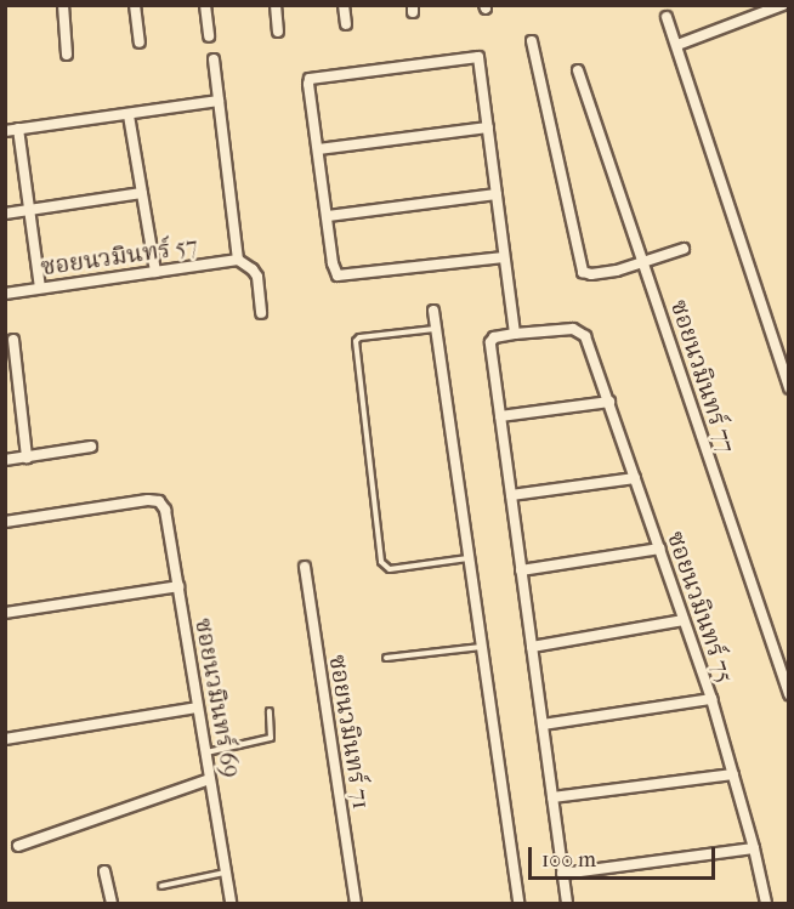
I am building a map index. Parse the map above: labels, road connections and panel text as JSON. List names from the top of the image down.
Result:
{
  "streets": {
    "street": [
      "ซอยนวมินทร์ 57",
      "ซอยนวมินทร์ 77",
      "ซอยนวมินทร์ 75",
      "ซอยนวมินทร์ 69",
      "ซอยนวมินทร์ 71"
    ]
  },
  "scale_bar": "100 m"
}
